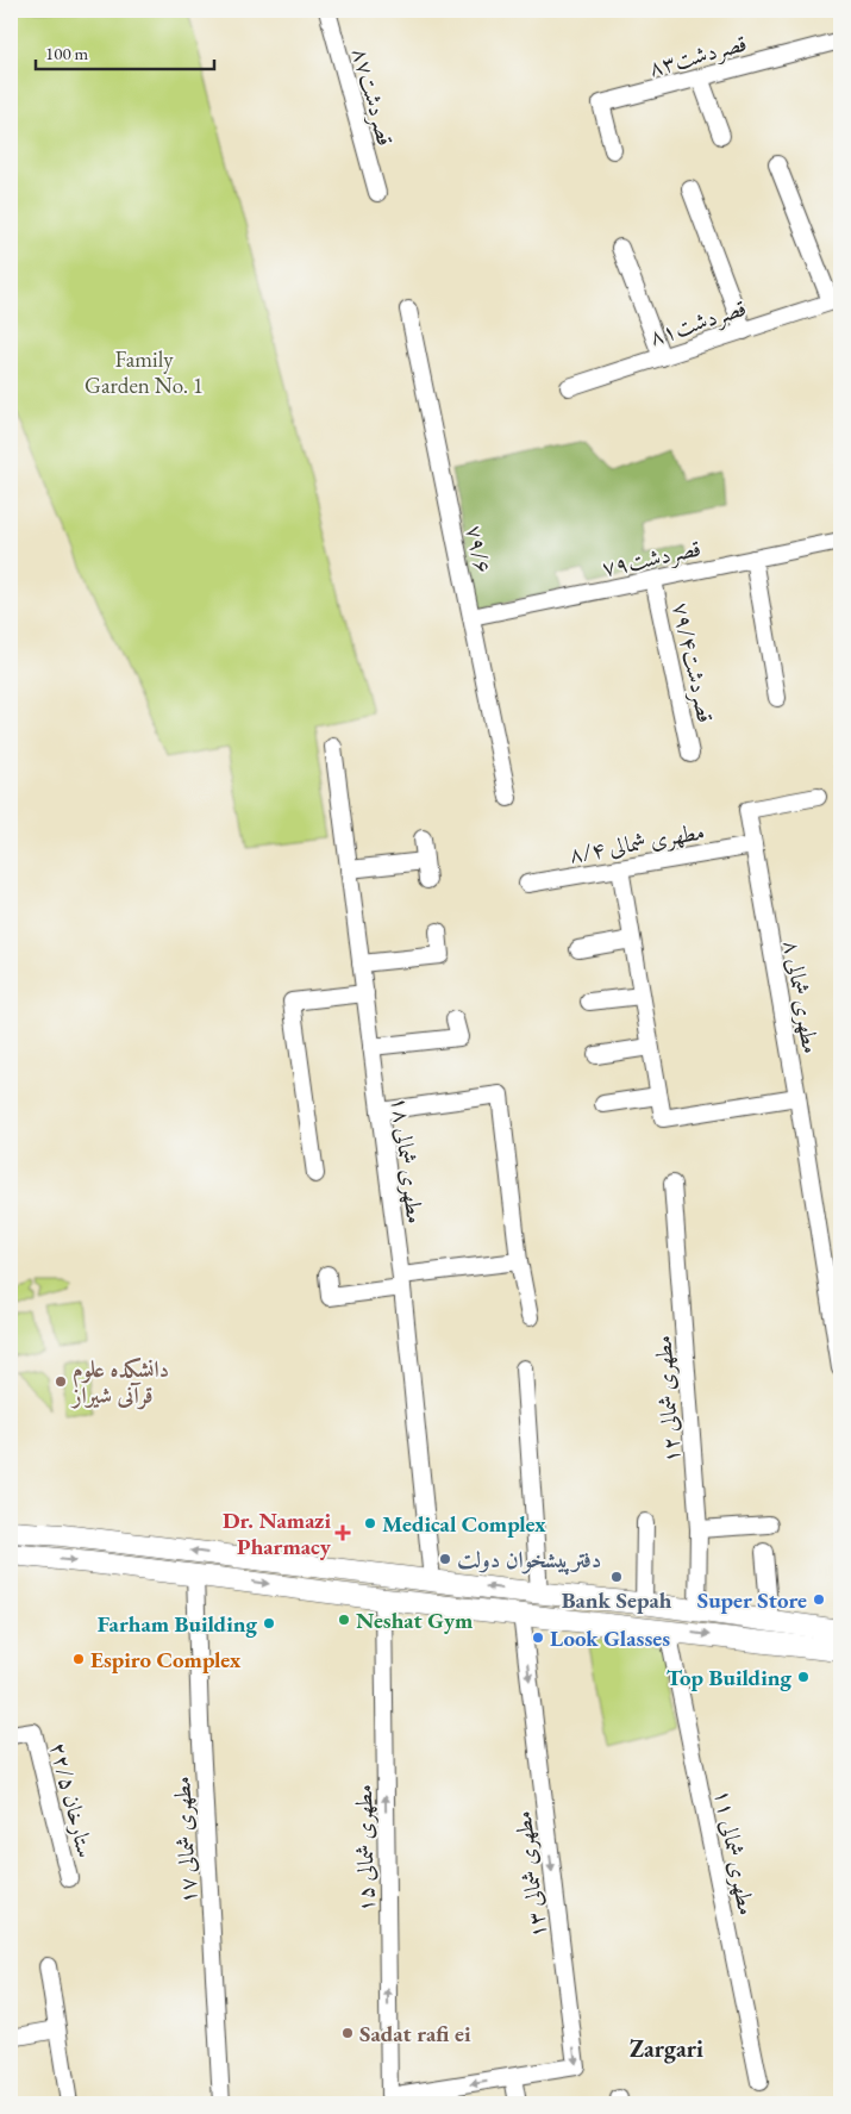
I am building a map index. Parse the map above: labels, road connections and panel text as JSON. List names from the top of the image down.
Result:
{
  "streets": {
    "street": [
      "قصردشت۸۳",
      "قصردشت۸۷",
      "قصردشت۸۱",
      "۷۹/۶",
      "قصردشت۷۹",
      "قصردشت۷۹/۴",
      "۸/۴ مطهری شمالی",
      "۸ مطهری شمالی",
      "۱۸ مطهری شمالی",
      "۱۲ مطهری شمالی",
      "۲۲/۵ ستارخان",
      "۱۷ مطهری شمالی",
      "۱۵ مطهری شمالی",
      "۱۱ مطهری شمالی",
      "۱۳ مطهری شمالی"
    ]
  },
  "crossings": [
    ["۷۹/۶", "قصردشت۷۹"],
    ["قصردشت۷۹", "قصردشت۷۹/۴"],
    ["۸/۴ مطهری شمالی", "۸ مطهری شمالی"]
  ],
  "one_way": ["۱۵ مطهری شمالی", "۱۳ مطهری شمالی"],
  "districts": ["Zargari"],
  "parks": ["Family Garden No. 1"],
  "places": {
    "other": [
      "دانشکده علوم قرآنی شیراز",
      "Medical Complex",
      "دفترپیشخوان دولت",
      "Bank Sepah",
      "Super Store",
      "Neshat Gym",
      "Farham Building",
      "Look Glasses",
      "Espiro Complex",
      "Top Building",
      "Sadat rafi ei"
    ],
    "health": ["Dr. Namazi Pharmacy"]
  },
  "scale_bar": "100 m"
}
